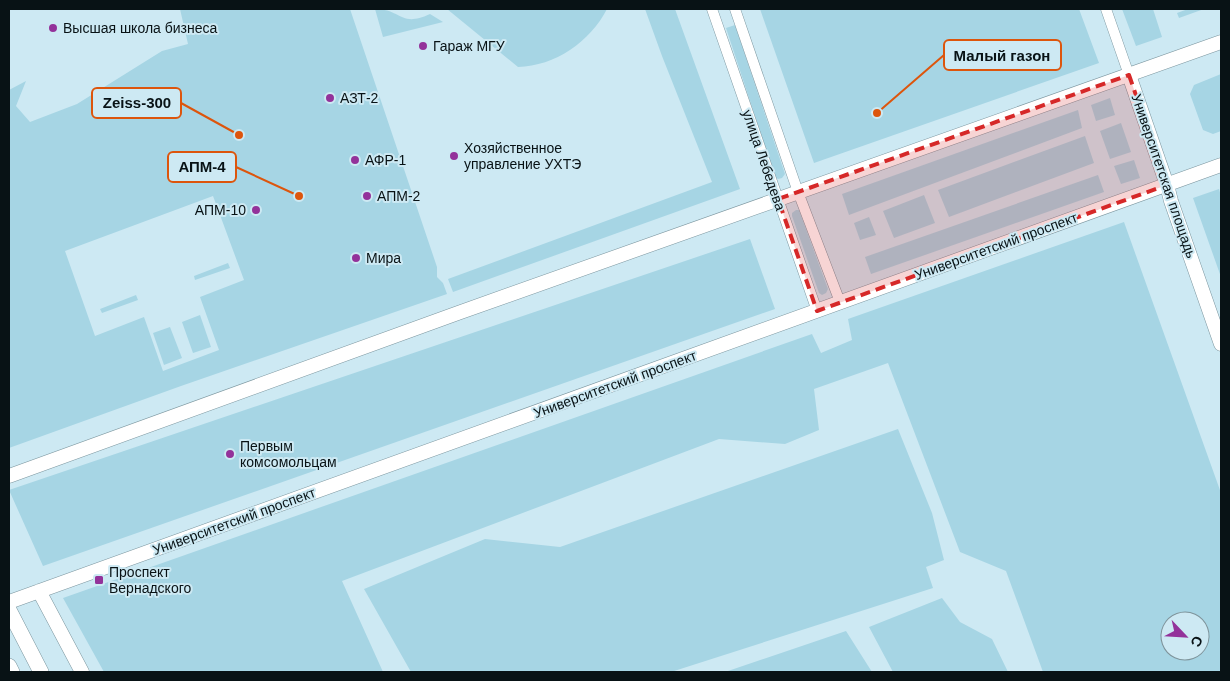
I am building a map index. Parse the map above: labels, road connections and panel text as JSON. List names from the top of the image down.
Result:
{
  "streets": {
    "main road": ["Университетская площадь", "Университетский проспект"],
    "street": ["улица Лебедева"]
  },
  "crossings": [
    ["улица Лебедева", "Университетский проспект"],
    ["Университетская площадь", "Университетский проспект"]
  ],
  "places": {
    "other": [
      "Высшая школа бизнеса",
      "Гараж МГУ",
      "АЗТ-2",
      "Малый газон",
      "Zeiss-300",
      "Хозяйственное управление УХТЭ",
      "АФР-1",
      "АПМ-4",
      "АПМ-2",
      "АПМ-10",
      "Мира",
      "Первым комсомольцам"
    ],
    "transit": ["Проспект Вернадского"]
  },
  "north": "bottom right"
}
